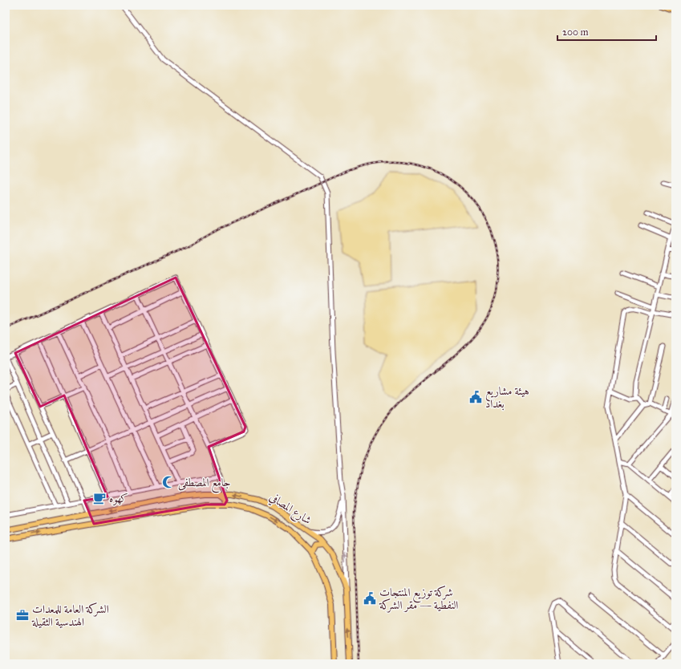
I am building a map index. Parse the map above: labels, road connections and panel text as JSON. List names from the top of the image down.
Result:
{
  "streets": {
    "main road": ["شارع المصافي"]
  },
  "places": {
    "public building": ["هيئة مشاريع بغداد", "شركة توزيع المنتجات النفطية — مقر الشركة"],
    "mosque": ["جامع المصطفى"],
    "cafe": ["كهوه"],
    "office": ["الشركة العامة للمعدات الهندسية الثقيلة"]
  },
  "scale_bar": "200 m"
}
